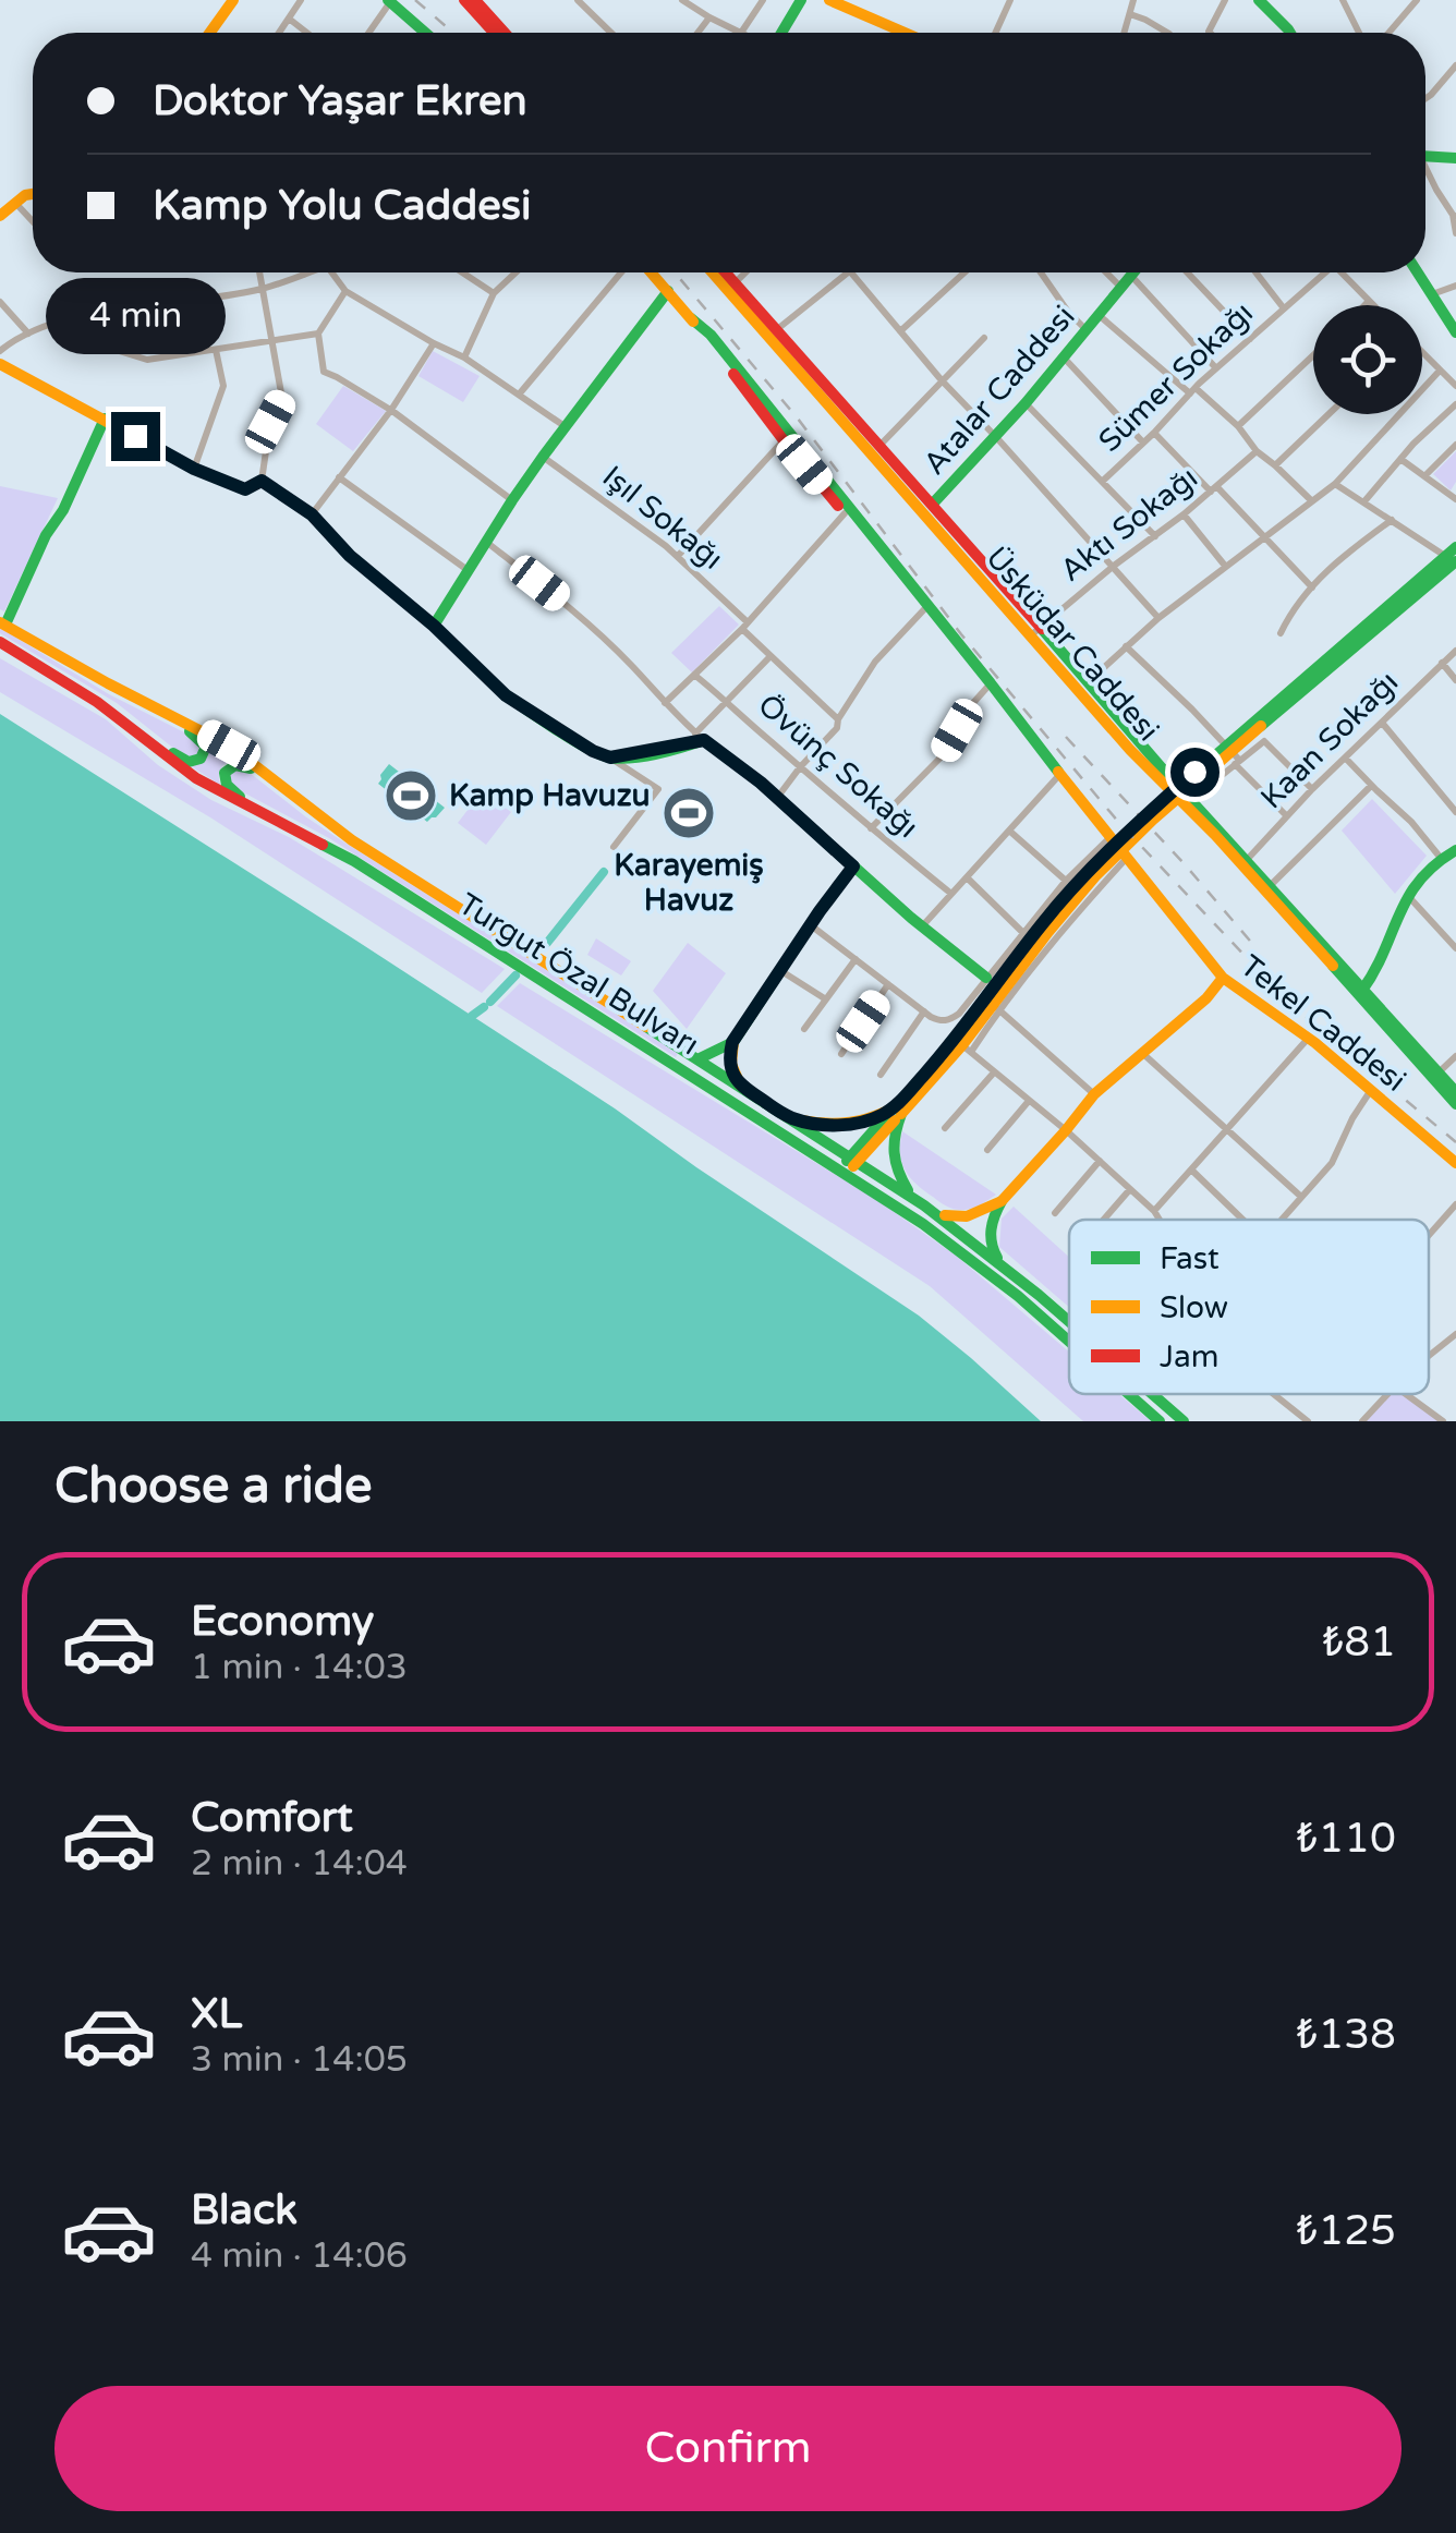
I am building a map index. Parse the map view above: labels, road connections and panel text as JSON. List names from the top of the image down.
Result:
{
  "streets": {
    "main road": [
      "Atalar Caddesi",
      "Üsküdar Caddesi",
      "Turgut Özal Bulvarı",
      "Tekel Caddesi"
    ],
    "street": [
      "Sümer Sokağı",
      "Işıl Sokağı",
      "Aktı Sokağı",
      "Kaan Sokağı",
      "Övünç Sokağı"
    ]
  },
  "crossings": [
    ["Atalar Caddesi", "Üsküdar Caddesi"],
    ["Aktı Sokağı", "Üsküdar Caddesi"],
    ["Üsküdar Caddesi", "Kaan Sokağı"]
  ],
  "places": {
    "sports": ["Kamp Havuzu", "Karayemiş Havuz"]
  },
  "legend": ["Fast", "Slow", "Jam"],
  "page": {
    "banner": ["Doktor Yaşar Ekren", "Kamp Yolu Caddesi"],
    "bubble": "4 min",
    "heading": "Choose a ride",
    "list": [
      {
        "name": "Economy",
        "note": "1 min · 14:03",
        "value": "₺81"
      },
      {
        "name": "Comfort",
        "note": "2 min · 14:04",
        "value": "₺110"
      },
      {
        "name": "XL",
        "note": "3 min · 14:05",
        "value": "₺138"
      },
      {
        "name": "Black",
        "note": "4 min · 14:06",
        "value": "₺125"
      }
    ],
    "buttons": "Confirm"
  }
}
